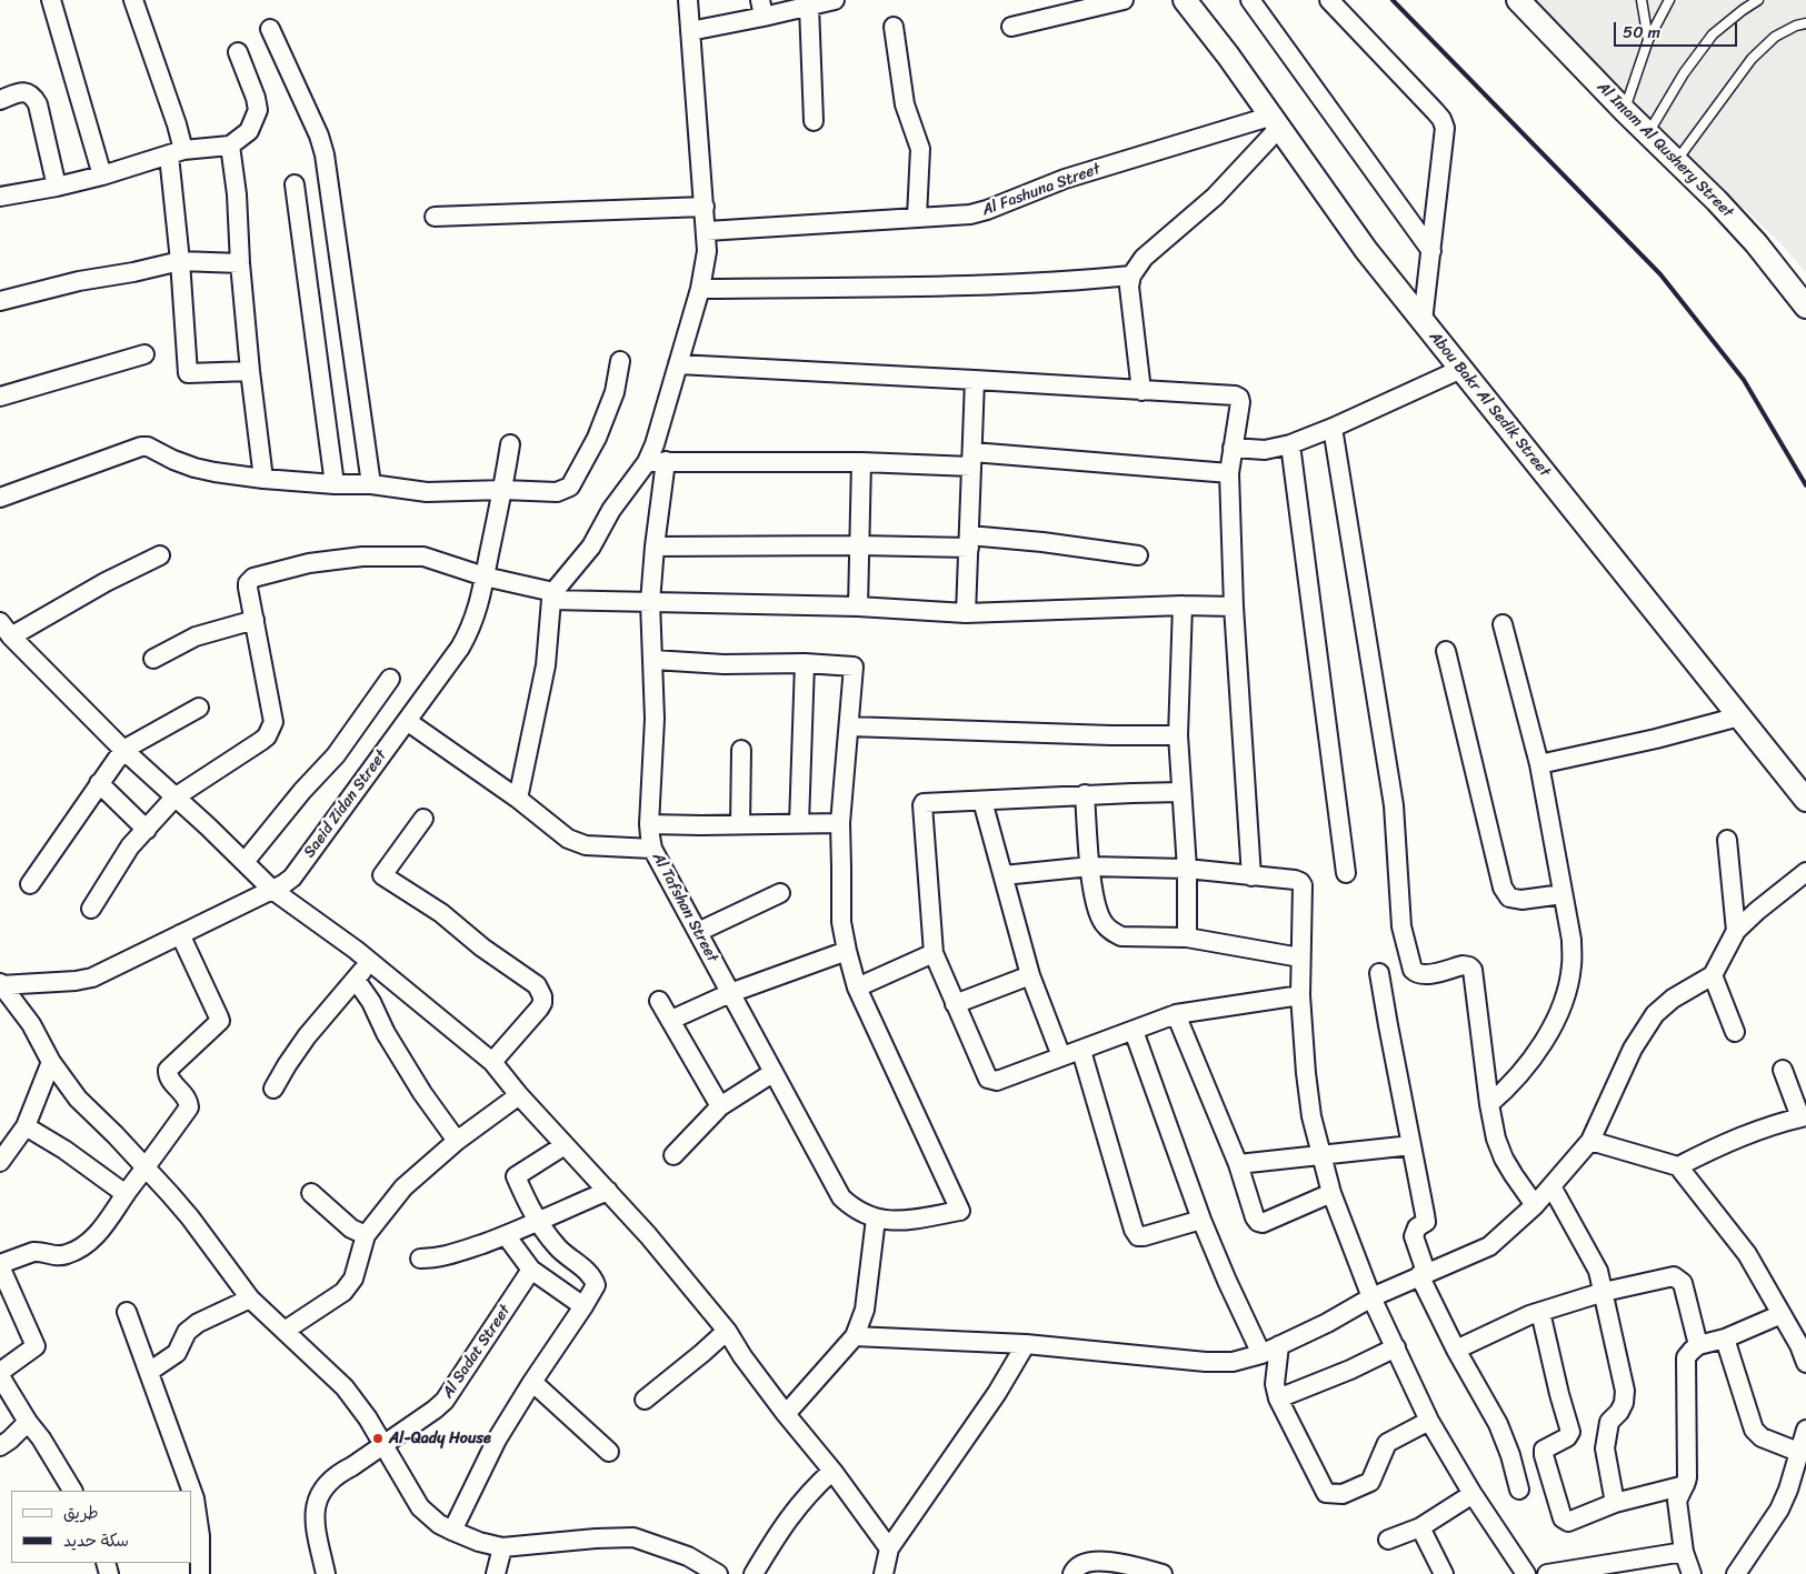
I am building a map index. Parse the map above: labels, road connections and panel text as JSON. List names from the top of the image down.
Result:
{
  "streets": {
    "street": [
      "Al Imam Al Qushery Street",
      "Al Fashuna Street",
      "Abou Bakr Al Sedik Street",
      "Saeid Zidan Street",
      "Al Tafshan Street",
      "Al Sadat Street"
    ]
  },
  "crossings": [
    ["Al Fashuna Street", "Abou Bakr Al Sedik Street"]
  ],
  "places": ["Al-Qady House"],
  "legend": ["طريق", "سكة حديد"],
  "scale_bar": "50 m"
}
